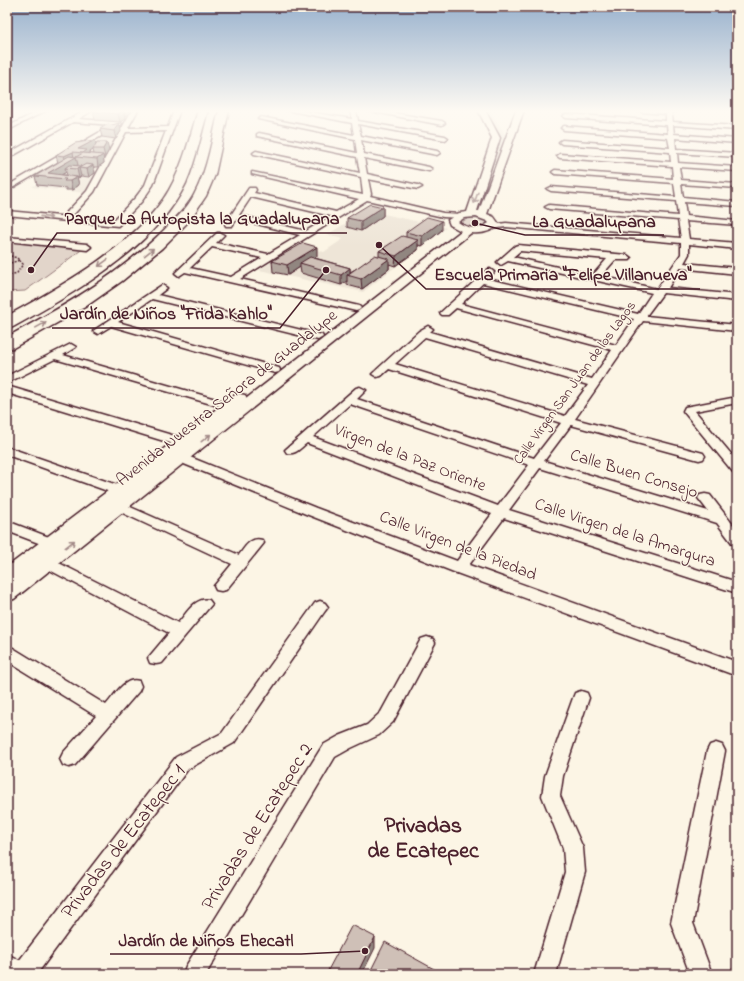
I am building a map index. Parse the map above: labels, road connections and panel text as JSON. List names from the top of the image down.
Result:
{
  "streets": {
    "street": [
      "Calle Virgen San Juan de los Lagos",
      "Avenida Nuestra Señora de Guadalupe",
      "Virgen de la Paz Oriente",
      "Calle Buen Consejo",
      "Calle Virgen de la Amargura",
      "Calle Virgen de la Piedad",
      "Privadas de Ecatepec 2",
      "Privadas de Ecatepec 1"
    ]
  },
  "crossings": [
    ["Calle Virgen San Juan de los Lagos", "Virgen de la Paz Oriente"],
    ["Calle Virgen San Juan de los Lagos", "Calle Buen Consejo"],
    ["Calle Virgen San Juan de los Lagos", "Calle Virgen de la Amargura"],
    ["Calle Virgen San Juan de los Lagos", "Calle Virgen de la Piedad"],
    ["Avenida Nuestra Señora de Guadalupe", "Calle Virgen de la Piedad"],
    ["Virgen de la Paz Oriente", "Calle Virgen de la Amargura"]
  ],
  "districts": ["Privadas de Ecatepec"],
  "places": [
    "La Guadalupana",
    "Escuela Primaria \"Felipe Villanueva\"",
    "Parque La Autopista la Guadalupana",
    "Jardín de Niños \"Frida Kahlo\"",
    "Jardín de Niños Ehecatl"
  ]
}
